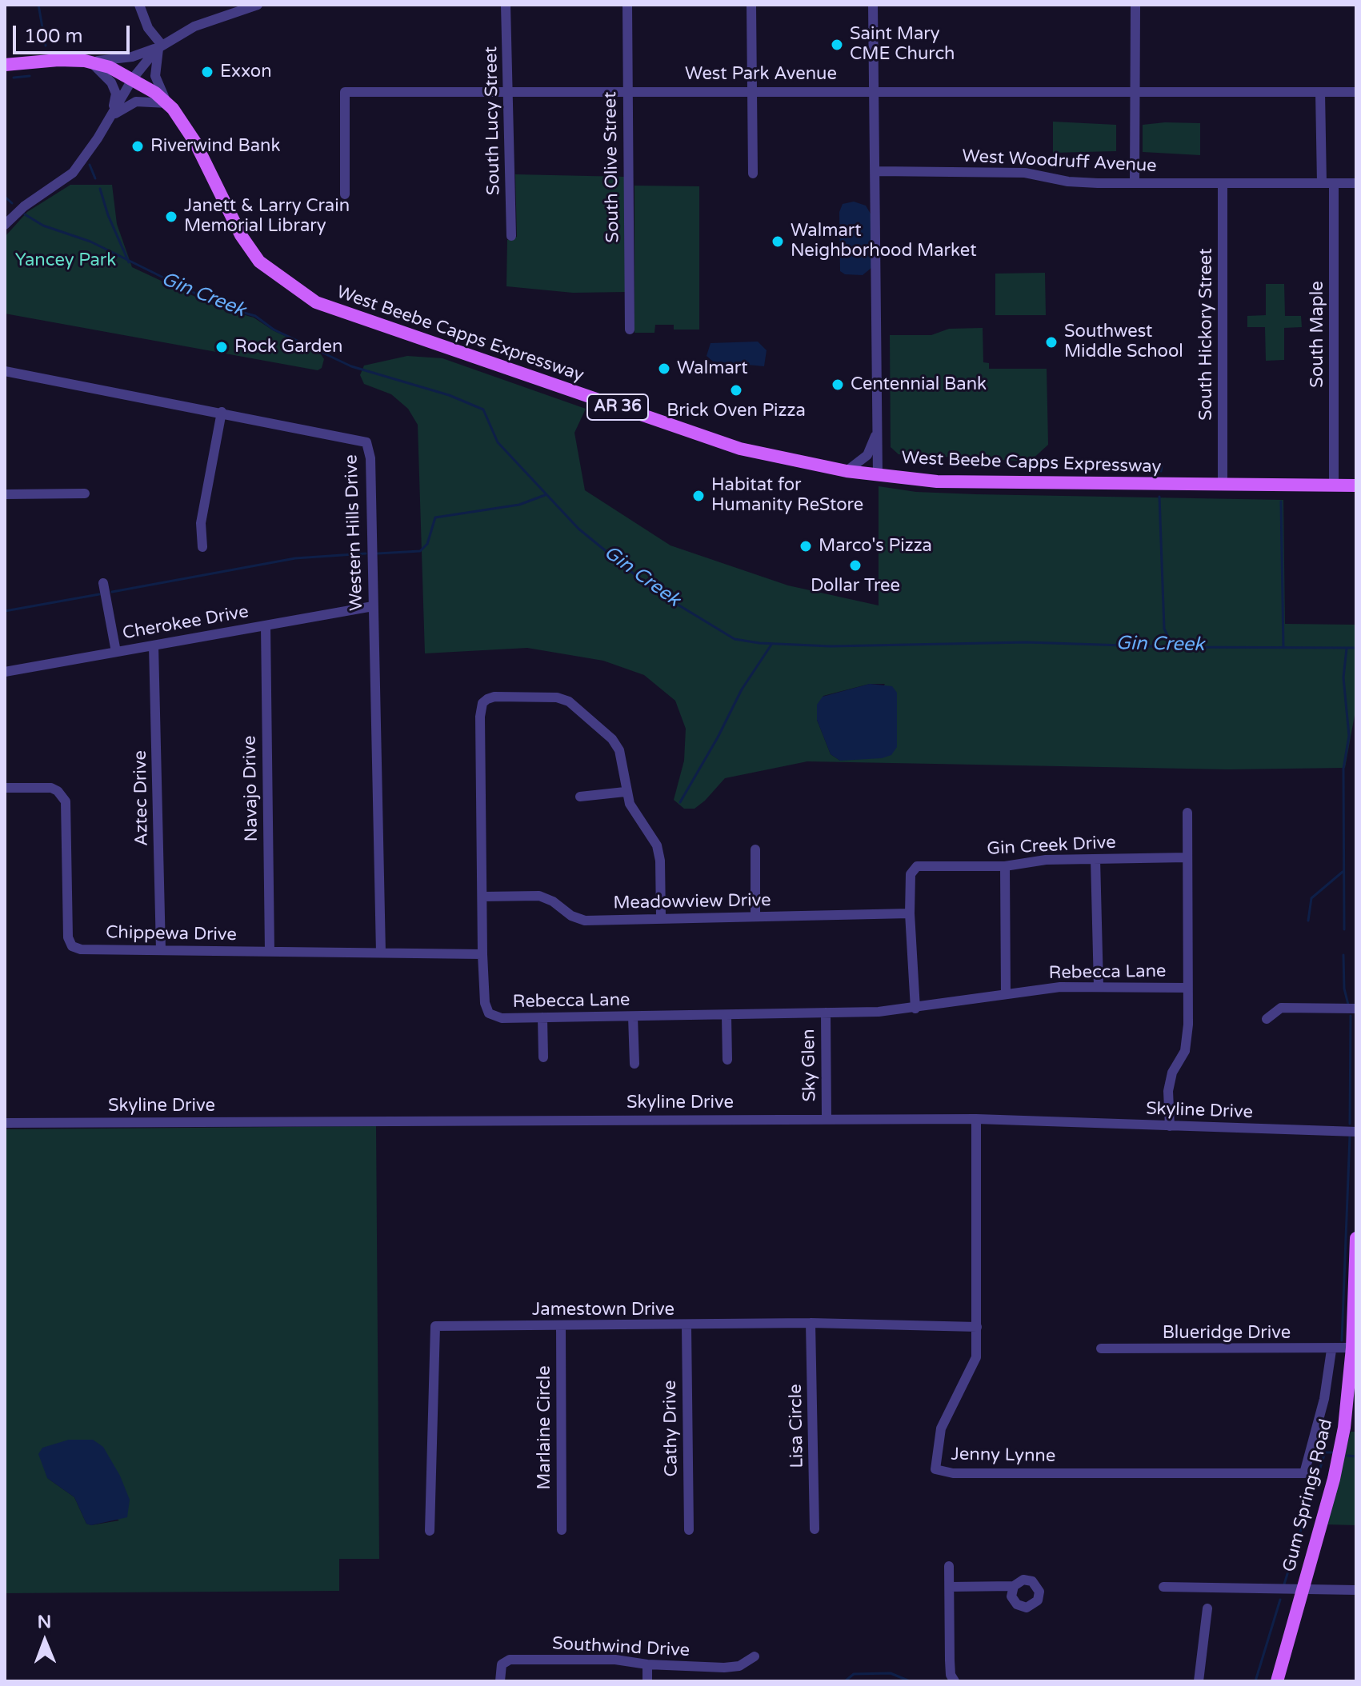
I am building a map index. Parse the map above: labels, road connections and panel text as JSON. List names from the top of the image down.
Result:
{
  "streets": {
    "main road": ["West Beebe Capps Expressway", "AR 36", "Gum Springs Road"],
    "street": [
      "West Park Avenue",
      "South Lucy Street",
      "West Woodruff Avenue",
      "South Olive Street",
      "South Hickory Street",
      "South Maple",
      "Western Hills Drive",
      "Cherokee Drive",
      "Navajo Drive",
      "Aztec Drive",
      "Gin Creek Drive",
      "Meadowview Drive",
      "Chippewa Drive",
      "Rebecca Lane",
      "Sky Glen",
      "Skyline Drive",
      "Jamestown Drive",
      "Blueridge Drive",
      "Lisa Circle",
      "Marlaine Circle",
      "Cathy Drive",
      "Jenny Lynne",
      "Southwind Drive"
    ]
  },
  "crossings": [
    ["West Park Avenue", "South Lucy Street"],
    ["West Park Avenue", "South Olive Street"],
    ["West Woodruff Avenue", "South Hickory Street"],
    ["West Woodruff Avenue", "South Maple"],
    ["West Beebe Capps Expressway", "South Hickory Street"],
    ["West Beebe Capps Expressway", "South Maple"],
    ["Western Hills Drive", "Cherokee Drive"],
    ["Western Hills Drive", "Chippewa Drive"],
    ["Cherokee Drive", "Navajo Drive"],
    ["Cherokee Drive", "Aztec Drive"],
    ["Navajo Drive", "Chippewa Drive"],
    ["Aztec Drive", "Chippewa Drive"],
    ["Gin Creek Drive", "Meadowview Drive"],
    ["Meadowview Drive", "Rebecca Lane"],
    ["Chippewa Drive", "Rebecca Lane"],
    ["Rebecca Lane", "Sky Glen"],
    ["Sky Glen", "Skyline Drive"],
    ["Skyline Drive", "Jenny Lynne"],
    ["Jamestown Drive", "Lisa Circle"],
    ["Jamestown Drive", "Marlaine Circle"],
    ["Jamestown Drive", "Cathy Drive"],
    ["Jamestown Drive", "Jenny Lynne"],
    ["Blueridge Drive", "Jenny Lynne"],
    ["Blueridge Drive", "Gum Springs Road"]
  ],
  "water": ["Gin Creek"],
  "parks": ["Yancey Park"],
  "places": [
    "Saint Mary CME Church",
    "Exxon",
    "Riverwind Bank",
    "Janett & Larry Crain Memorial Library",
    "Walmart Neighborhood Market",
    "Southwest Middle School",
    "Rock Garden",
    "Walmart",
    "Centennial Bank",
    "Brick Oven Pizza",
    "Habitat for Humanity ReStore",
    "Marco's Pizza",
    "Dollar Tree"
  ],
  "scale_bar": "100 m",
  "north": "top"
}
